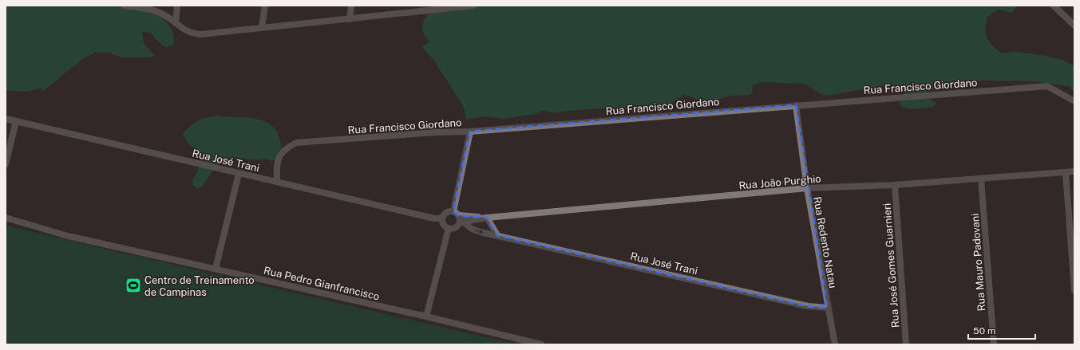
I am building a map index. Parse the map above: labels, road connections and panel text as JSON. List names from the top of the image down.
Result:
{
  "streets": {
    "street": [
      "Rua Francisco Giordano",
      "Rua José Trani",
      "Rua João Purghio",
      "Rua Redento Natau",
      "Rua Mauro Padovani",
      "Rua José Gomes Guarnieri",
      "Rua Pedro Gianfrancisco"
    ]
  },
  "crossings": [
    ["Rua Francisco Giordano", "Rua José Trani"],
    ["Rua Francisco Giordano", "Rua Redento Natau"],
    ["Rua José Trani", "Rua João Purghio"],
    ["Rua José Trani", "Rua Redento Natau"],
    ["Rua João Purghio", "Rua Redento Natau"],
    ["Rua João Purghio", "Rua Mauro Padovani"],
    ["Rua João Purghio", "Rua José Gomes Guarnieri"]
  ],
  "places": {
    "sports": ["Centro de Treinamento de Campinas"]
  },
  "scale_bar": "50 m"
}
